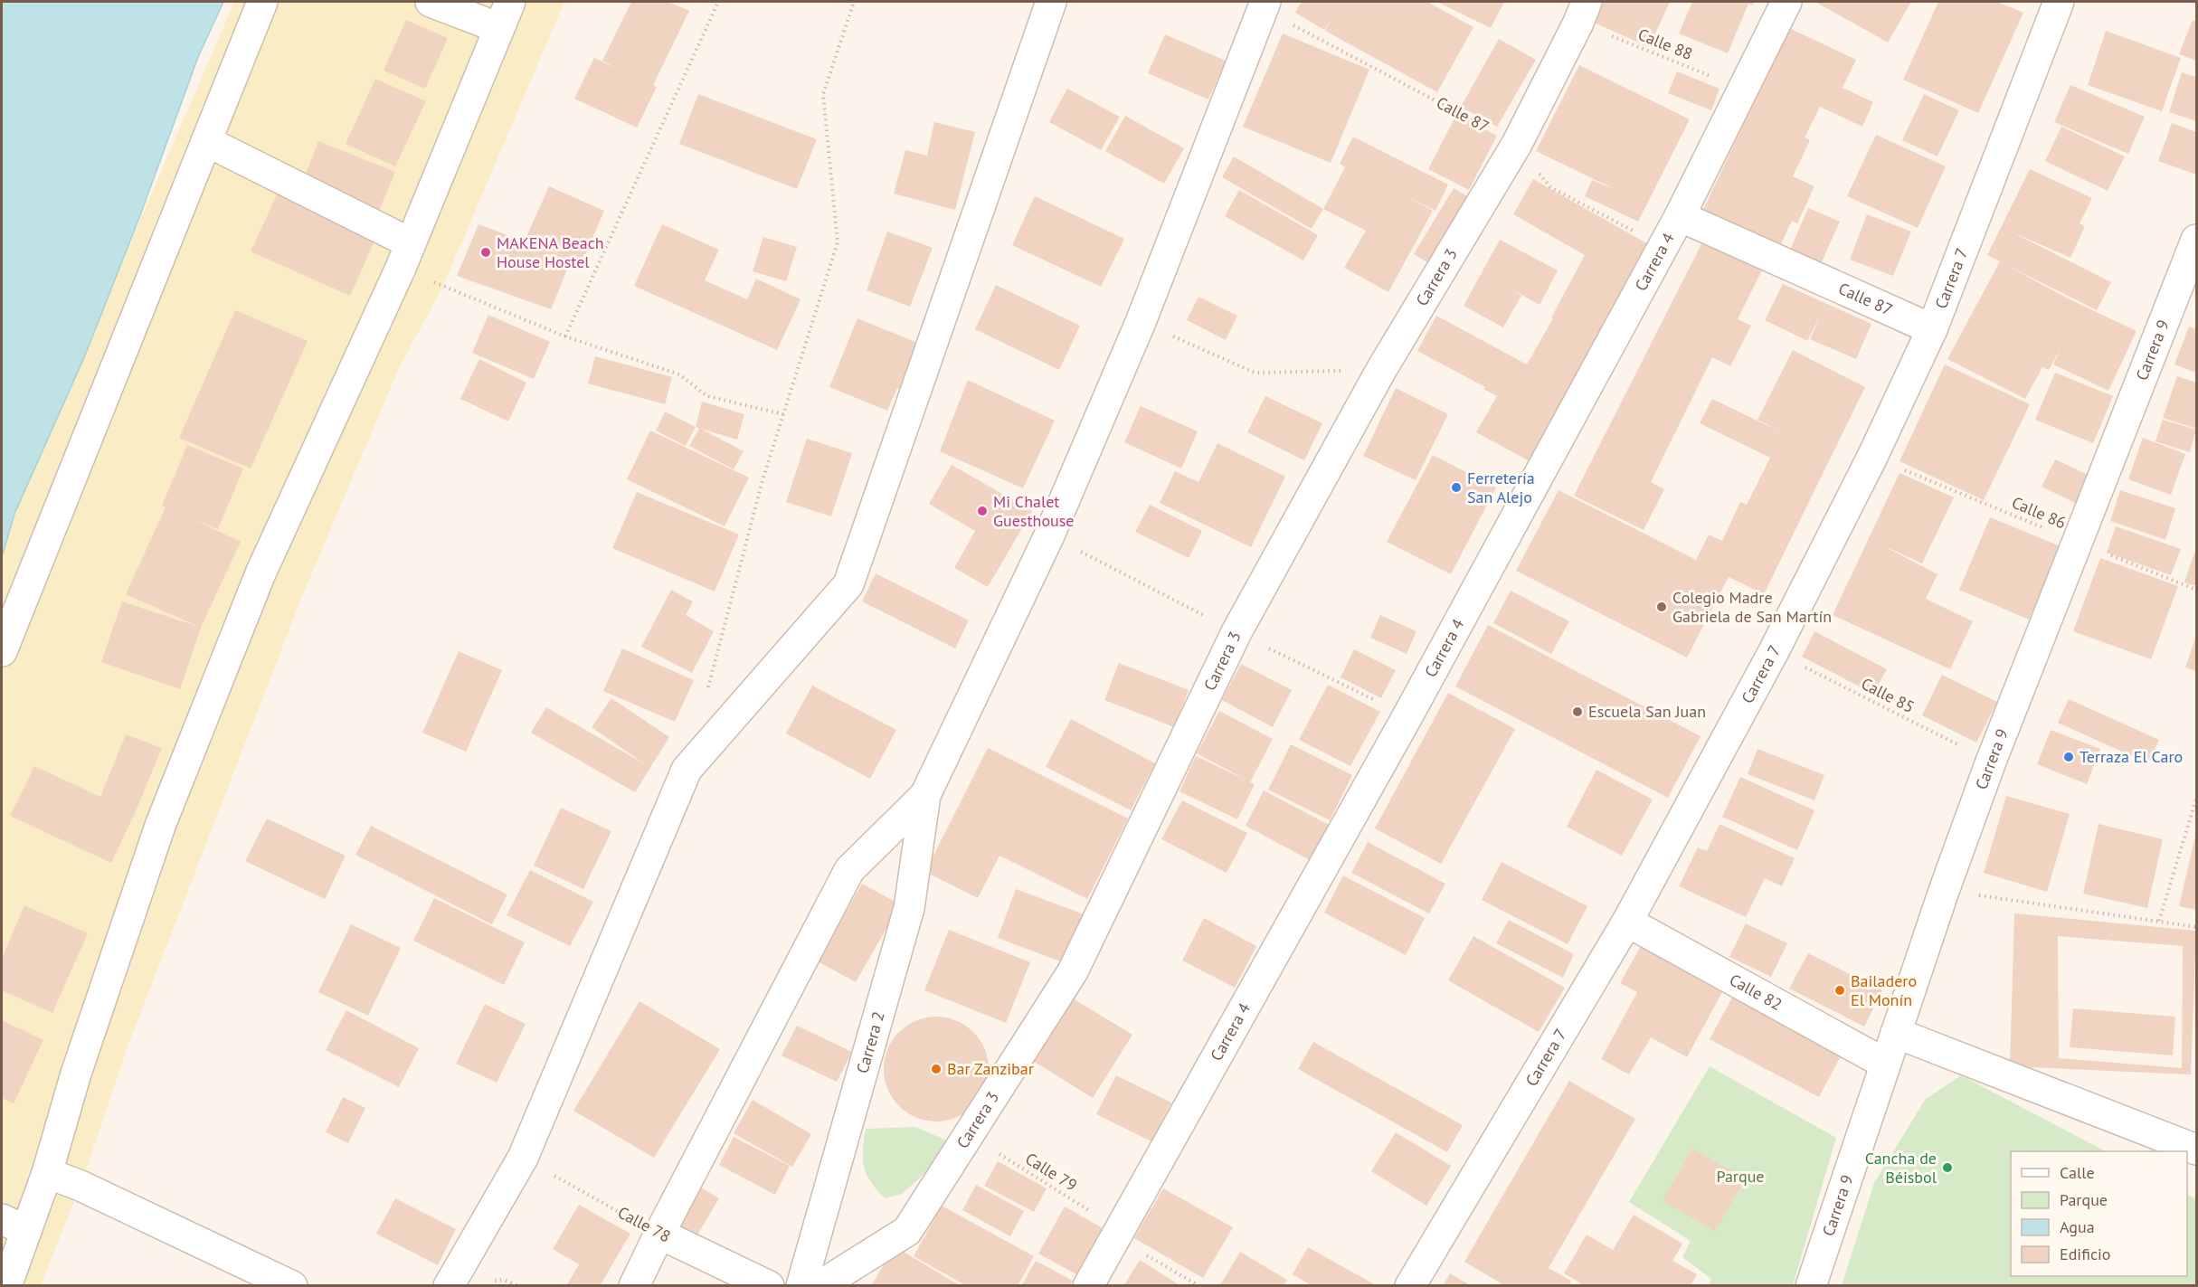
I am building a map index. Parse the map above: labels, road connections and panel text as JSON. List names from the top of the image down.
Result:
{
  "streets": {
    "street": [
      "Calle 87",
      "Carrera 4",
      "Carrera 3",
      "Carrera 7",
      "Carrera 9",
      "Calle 82",
      "Carrera 2",
      "Calle 78"
    ],
    "path": [
      "Calle 88",
      "Calle 86",
      "Calle 85",
      "Calle 79"
    ]
  },
  "crossings": [
    ["Calle 88", "Carrera 4"],
    ["Calle 88", "Carrera 3"],
    ["Calle 87", "Carrera 4"],
    ["Calle 87", "Carrera 3"],
    ["Calle 87", "Carrera 7"],
    ["Carrera 4", "Calle 79"],
    ["Carrera 3", "Calle 79"],
    ["Carrera 7", "Calle 86"],
    ["Carrera 7", "Calle 85"],
    ["Carrera 7", "Calle 82"],
    ["Carrera 9", "Calle 86"],
    ["Carrera 9", "Calle 85"],
    ["Carrera 9", "Calle 82"]
  ],
  "parks": ["Parque"],
  "places": [
    "MAKENA Beach House Hostel",
    "Ferretería San Alejo",
    "Mi Chalet Guesthouse",
    "Colegio Madre Gabriela de San Martín",
    "Escuela San Juan",
    "Terraza El Caro",
    "Bailadero El Monín",
    "Bar Zanzibar",
    "Cancha de Béisbol"
  ],
  "legend": [
    "Calle",
    "Parque",
    "Agua",
    "Edificio"
  ]
}
